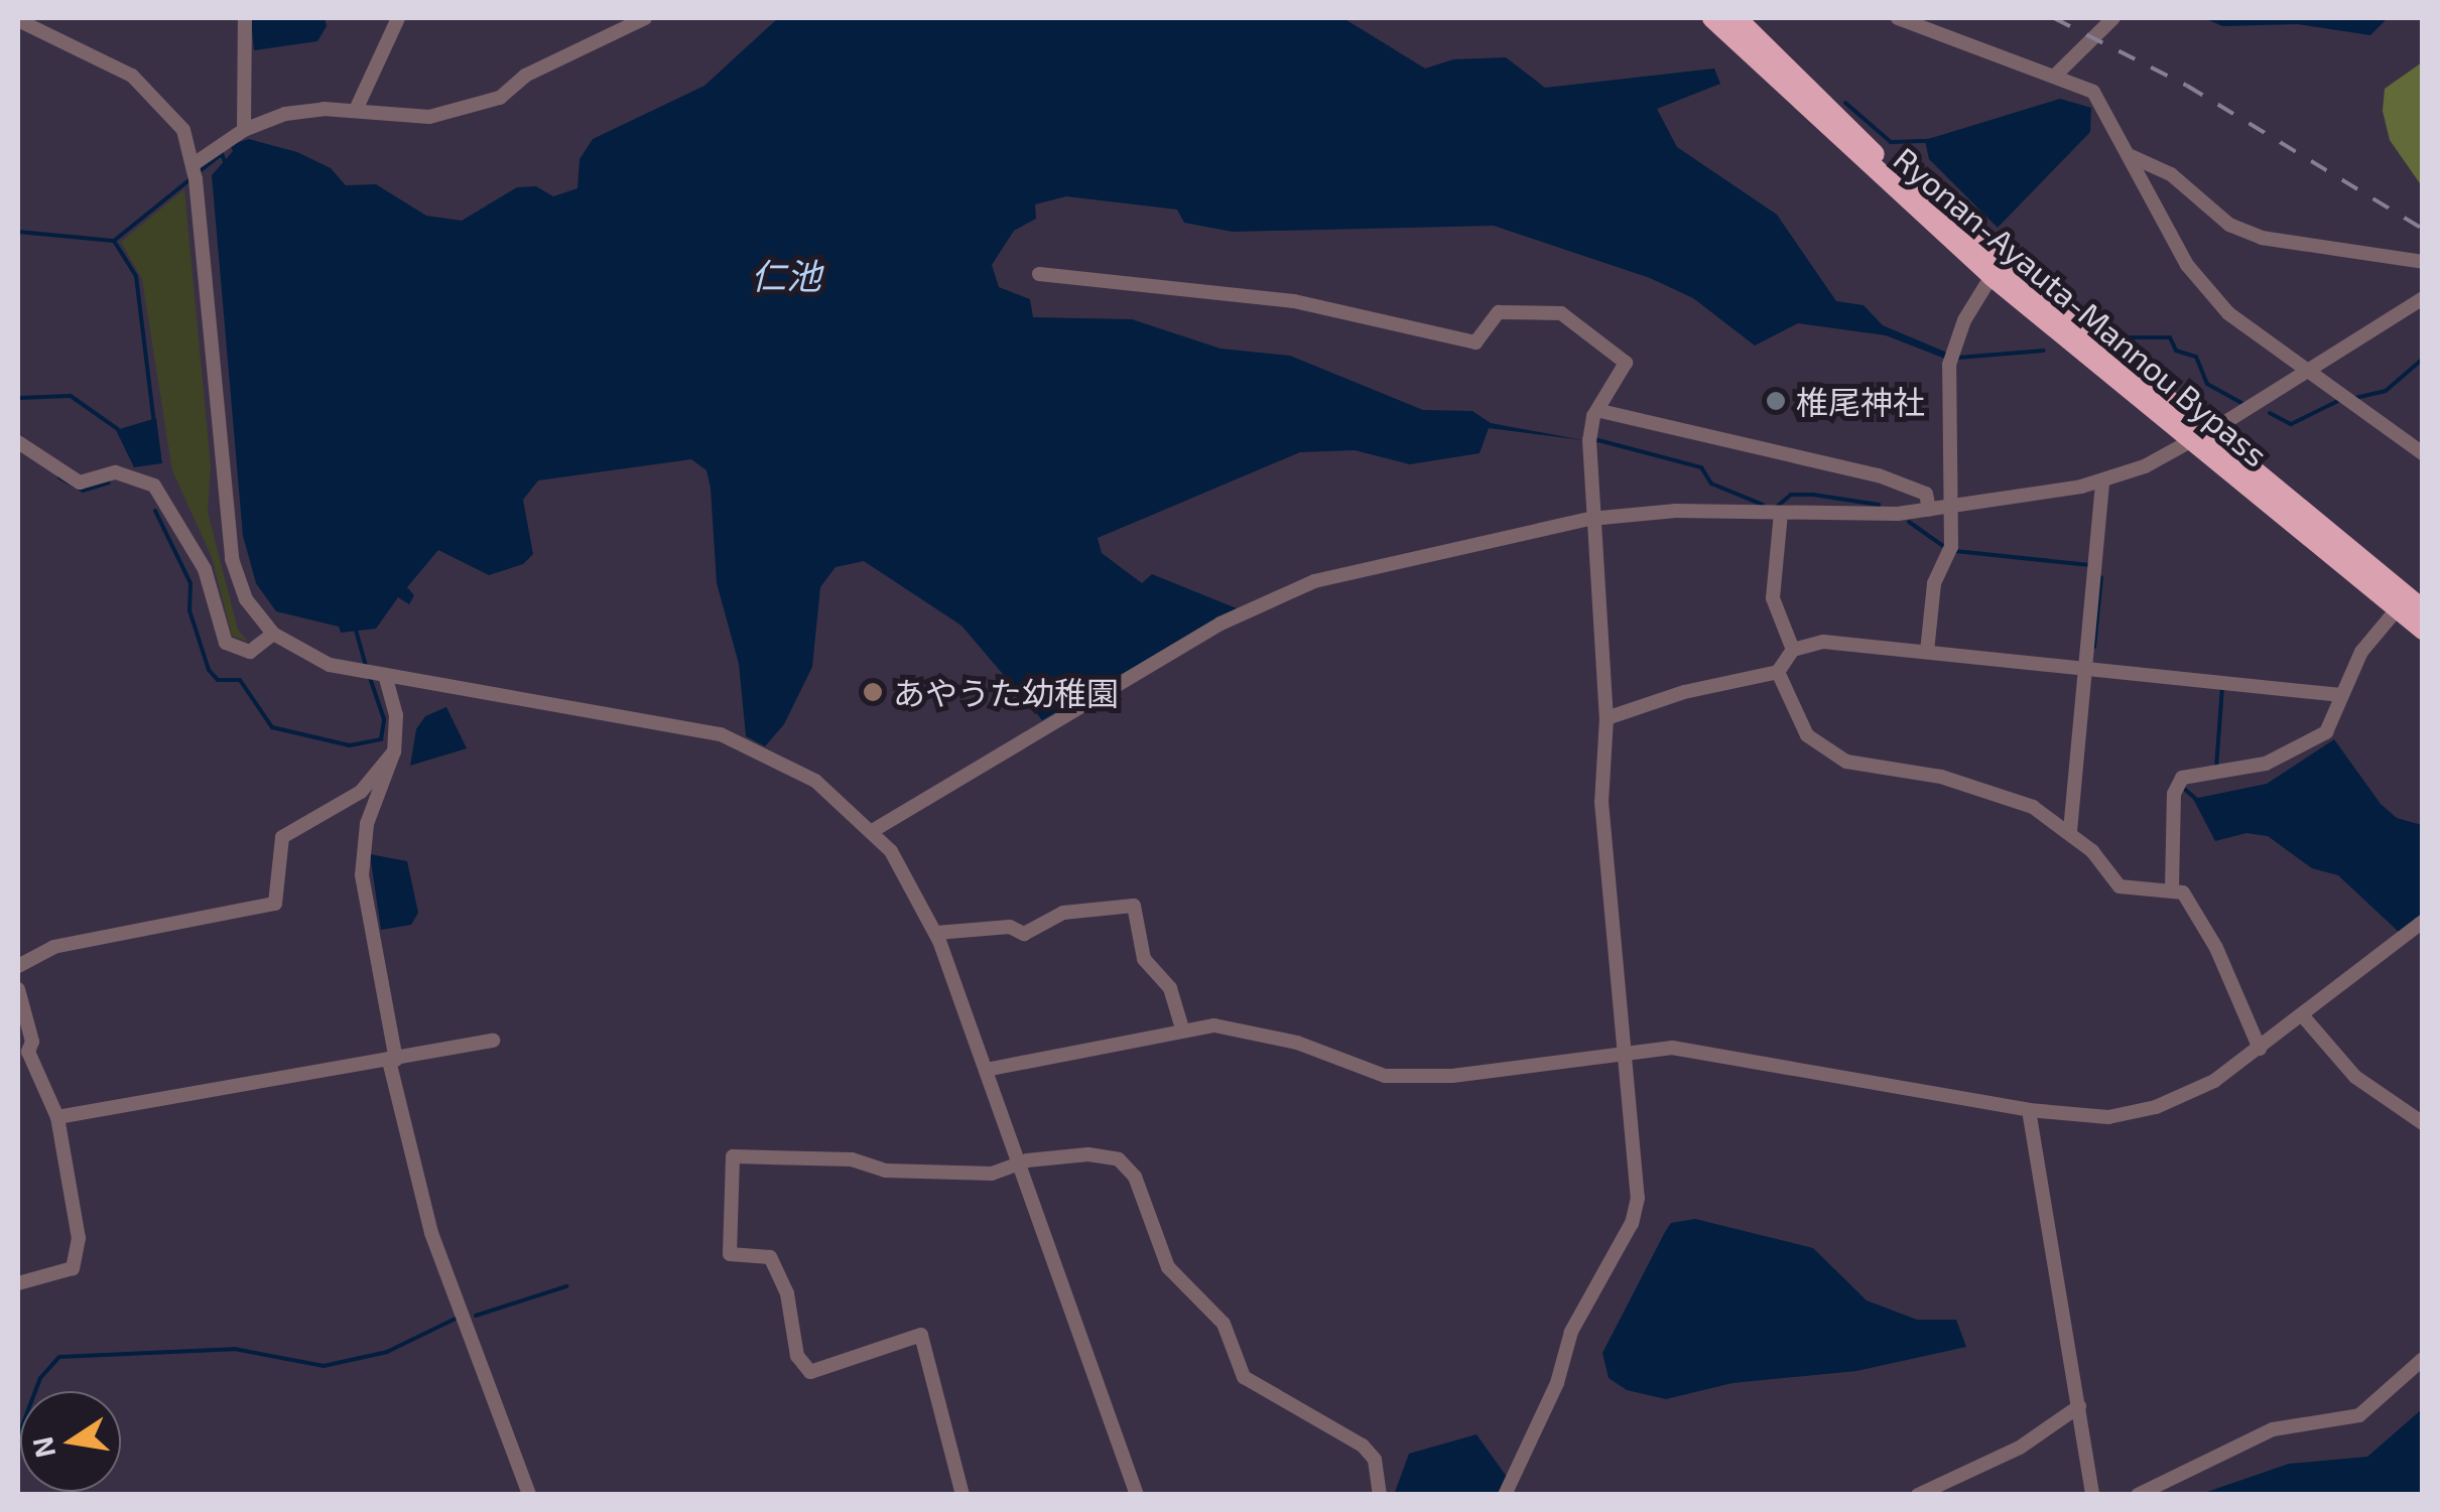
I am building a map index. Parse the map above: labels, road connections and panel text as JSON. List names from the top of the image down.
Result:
{
  "streets": {
    "highway": ["Ryonan-Ayauta-Mannou Bypass"]
  },
  "water": ["仁池"],
  "places": ["椎尾神社", "あやうた幼稚園"],
  "north": "left"
}
